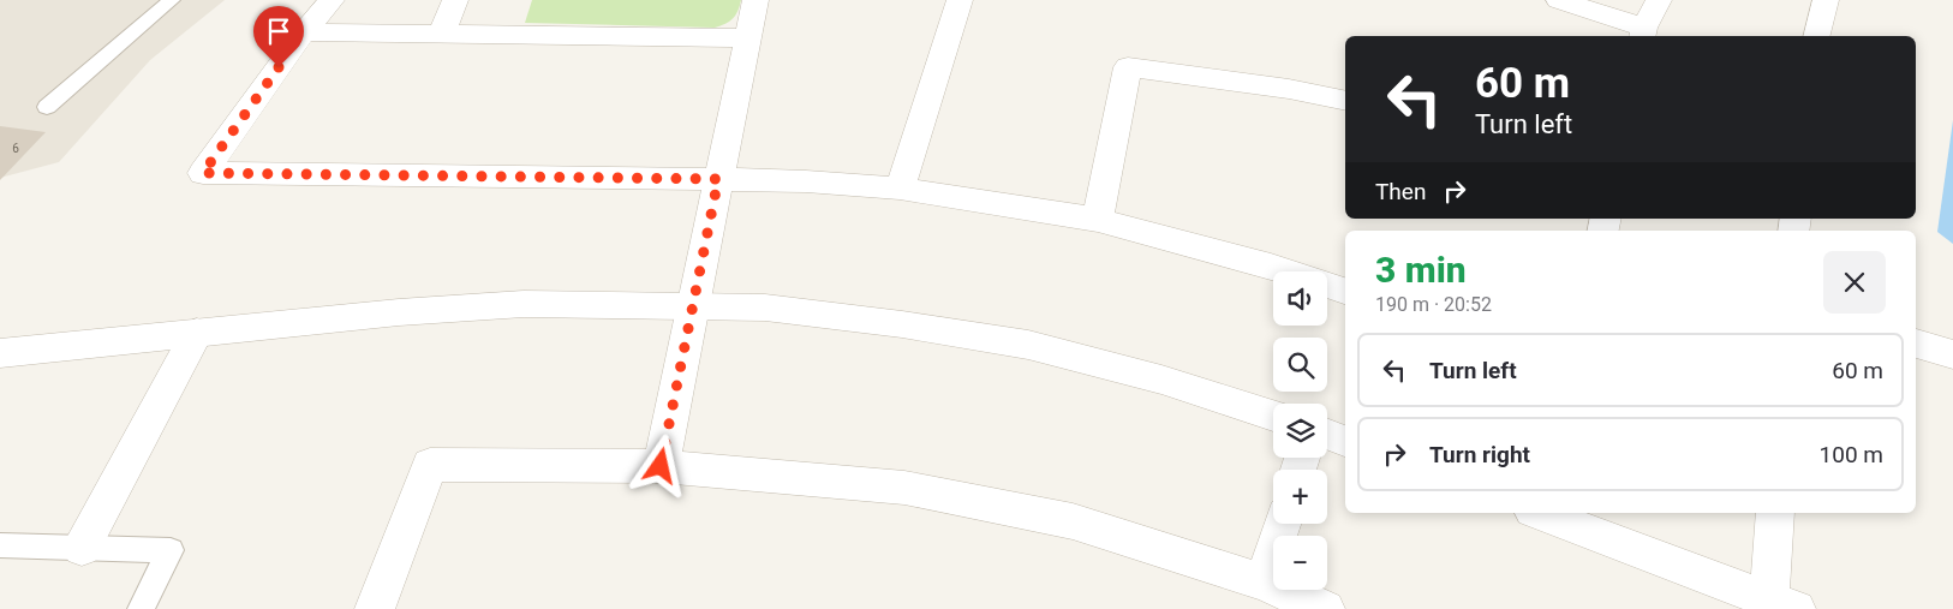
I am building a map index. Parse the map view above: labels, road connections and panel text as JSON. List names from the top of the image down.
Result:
{
  "house_numbers": ["6"],
  "page": {
    "turn": ["60 m", "Turn left"],
    "then": "Then",
    "heading": ["3 min", "190 m · 20:52"],
    "map_buttons": ["+", "−"],
    "list": [
      {
        "name": "Turn left",
        "value": "60 m"
      },
      {
        "name": "Turn right",
        "value": "100 m"
      }
    ]
  }
}
